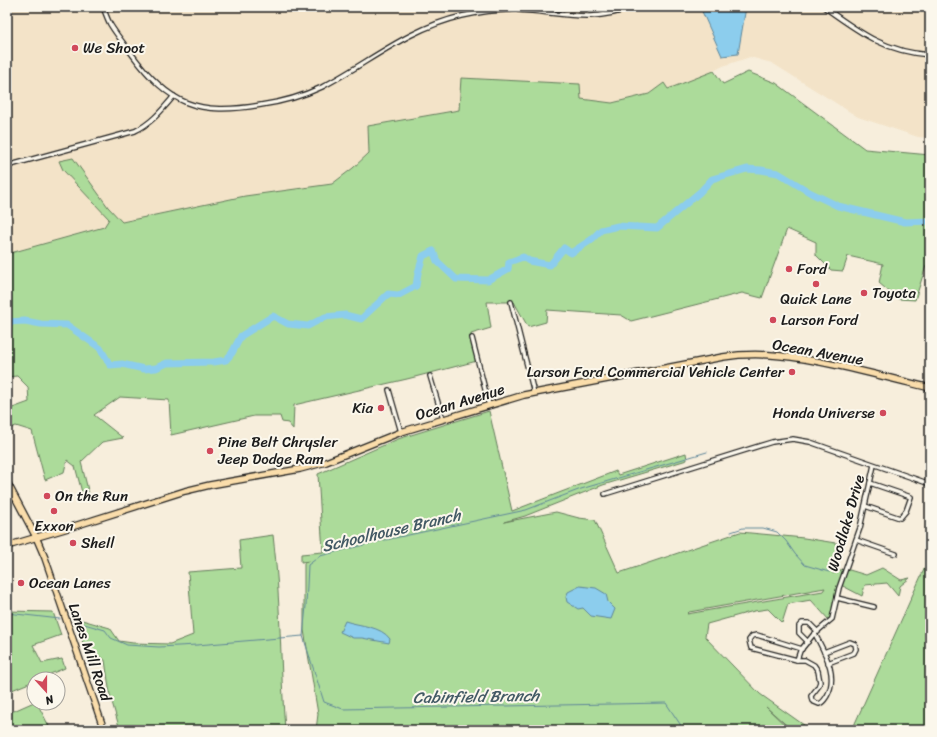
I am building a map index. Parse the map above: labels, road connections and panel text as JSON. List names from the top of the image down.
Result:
{
  "streets": {
    "main road": ["Ocean Avenue", "Lanes Mill Road"],
    "street": ["Woodlake Drive"]
  },
  "crossings": [
    ["Ocean Avenue", "Lanes Mill Road"]
  ],
  "water": ["Schoolhouse Branch", "Cabinfield Branch"],
  "places": [
    "We Shoot",
    "Ford",
    "Quick Lane",
    "Toyota",
    "Larson Ford",
    "Larson Ford Commercial Vehicle Center",
    "Kia",
    "Honda Universe",
    "Pine Belt Chrysler Jeep Dodge Ram",
    "On the Run",
    "Exxon",
    "Shell",
    "Ocean Lanes"
  ],
  "north": "bottom"
}
